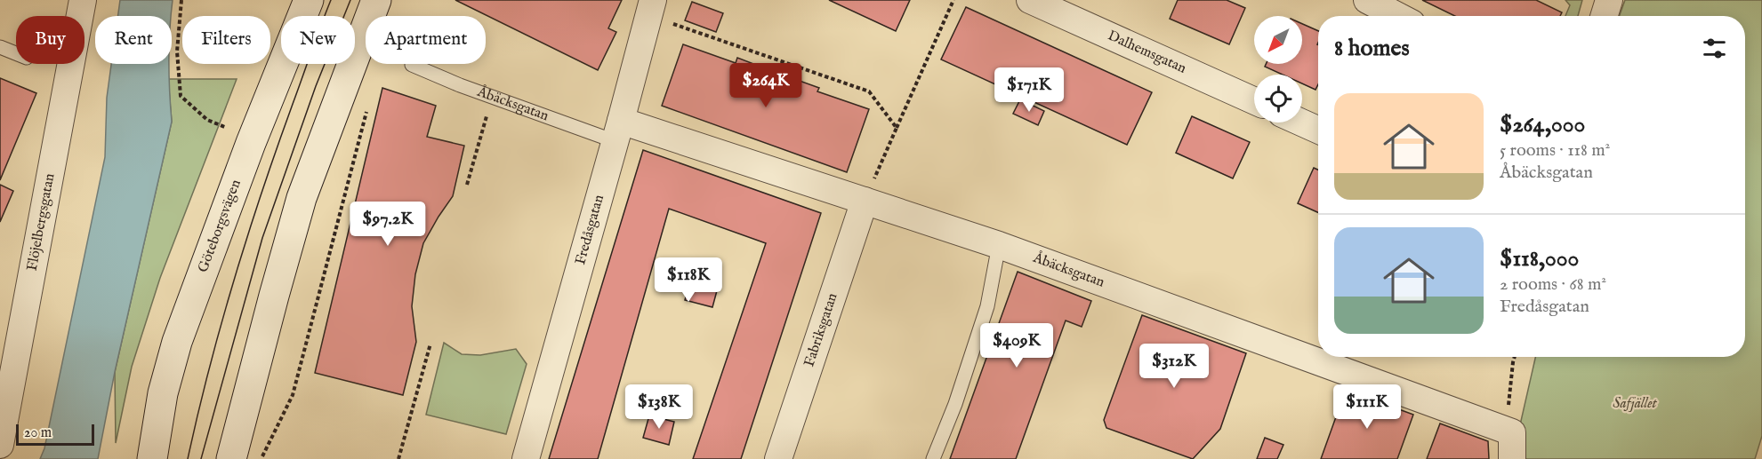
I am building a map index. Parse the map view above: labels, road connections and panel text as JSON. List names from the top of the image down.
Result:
{
  "streets": {
    "main road": ["Göteborgsvägen"],
    "street": [
      "Dalhemsgatan",
      "Åbäcksgatan",
      "Flöjelbergsgatan",
      "Fredåsgatan",
      "Fabriksgatan"
    ]
  },
  "crossings": [
    ["Åbäcksgatan", "Fredåsgatan"],
    ["Åbäcksgatan", "Fabriksgatan"]
  ],
  "parks": ["Safjället"],
  "scale_bar": "20 m",
  "north": "bottom left",
  "page": {
    "chip": [
      "Buy",
      "Rent",
      "Filters",
      "New",
      "Apartment"
    ],
    "heading": "8 homes",
    "price": [
      "$264K",
      "$171K",
      "$97.2K",
      "$118K",
      "$409K",
      "$312K",
      "$138K",
      "$111K"
    ],
    "list": [
      {
        "name": "$264,000",
        "note": "5 rooms · 118 m² · Åbäcksgatan"
      },
      {
        "name": "$118,000",
        "note": "2 rooms · 68 m² · Fredåsgatan"
      }
    ],
    "scale": "20 m"
  }
}
